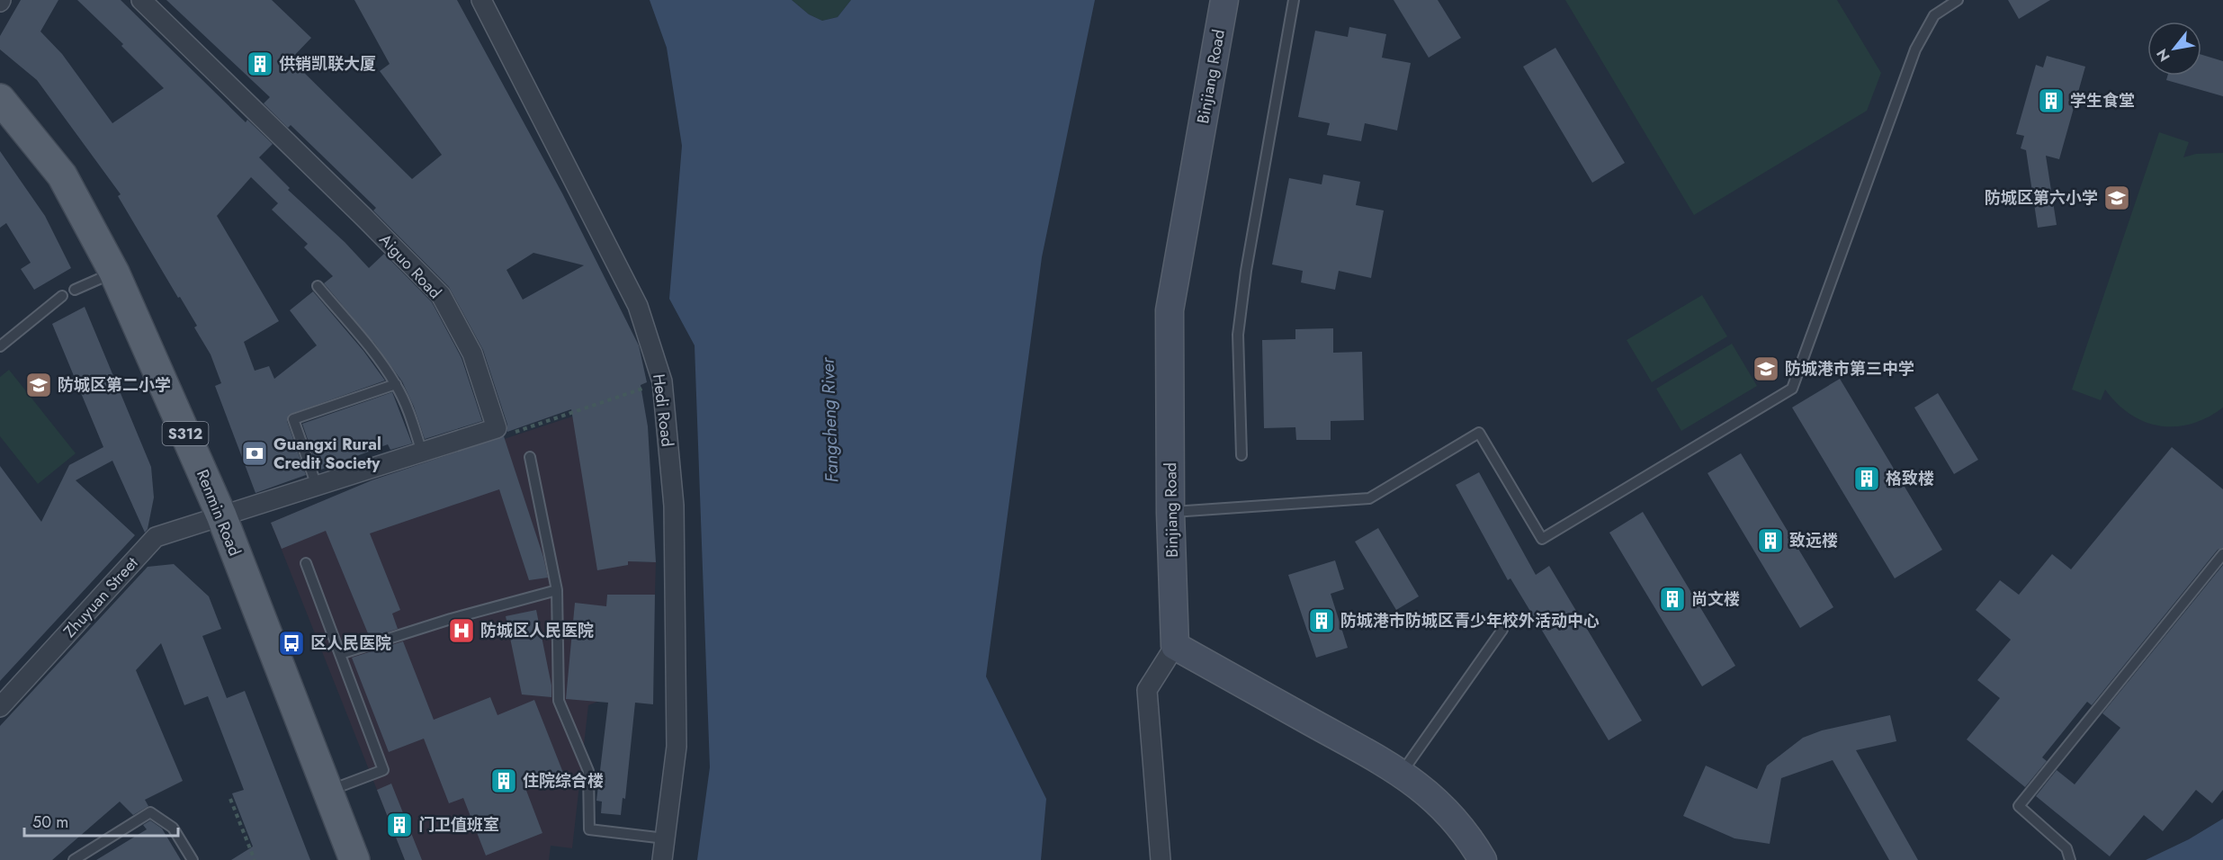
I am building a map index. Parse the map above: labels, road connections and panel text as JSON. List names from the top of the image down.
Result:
{
  "streets": {
    "main road": ["S312", "Renmin Road"],
    "street": [
      "Binjiang Road",
      "Aiguo Road",
      "Hedi Road",
      "Zhuyuan Street"
    ]
  },
  "crossings": [
    ["Renmin Road", "Zhuyuan Street"]
  ],
  "water": ["Fangcheng River"],
  "places": {
    "building": [
      "供销凯联大厦",
      "学生食堂",
      "格致楼",
      "致远楼",
      "尚文楼",
      "防城港市防城区青少年校外活动中心",
      "住院综合楼",
      "门卫值班室"
    ],
    "school or university": ["防城区第六小学", "防城港市第三中学", "防城区第二小学"],
    "bank": ["Guangxi Rural Credit Society"],
    "hospital": ["防城区人民医院"],
    "bus stop": ["区人民医院"]
  },
  "scale_bar": "50 m",
  "north": "bottom left"
}
